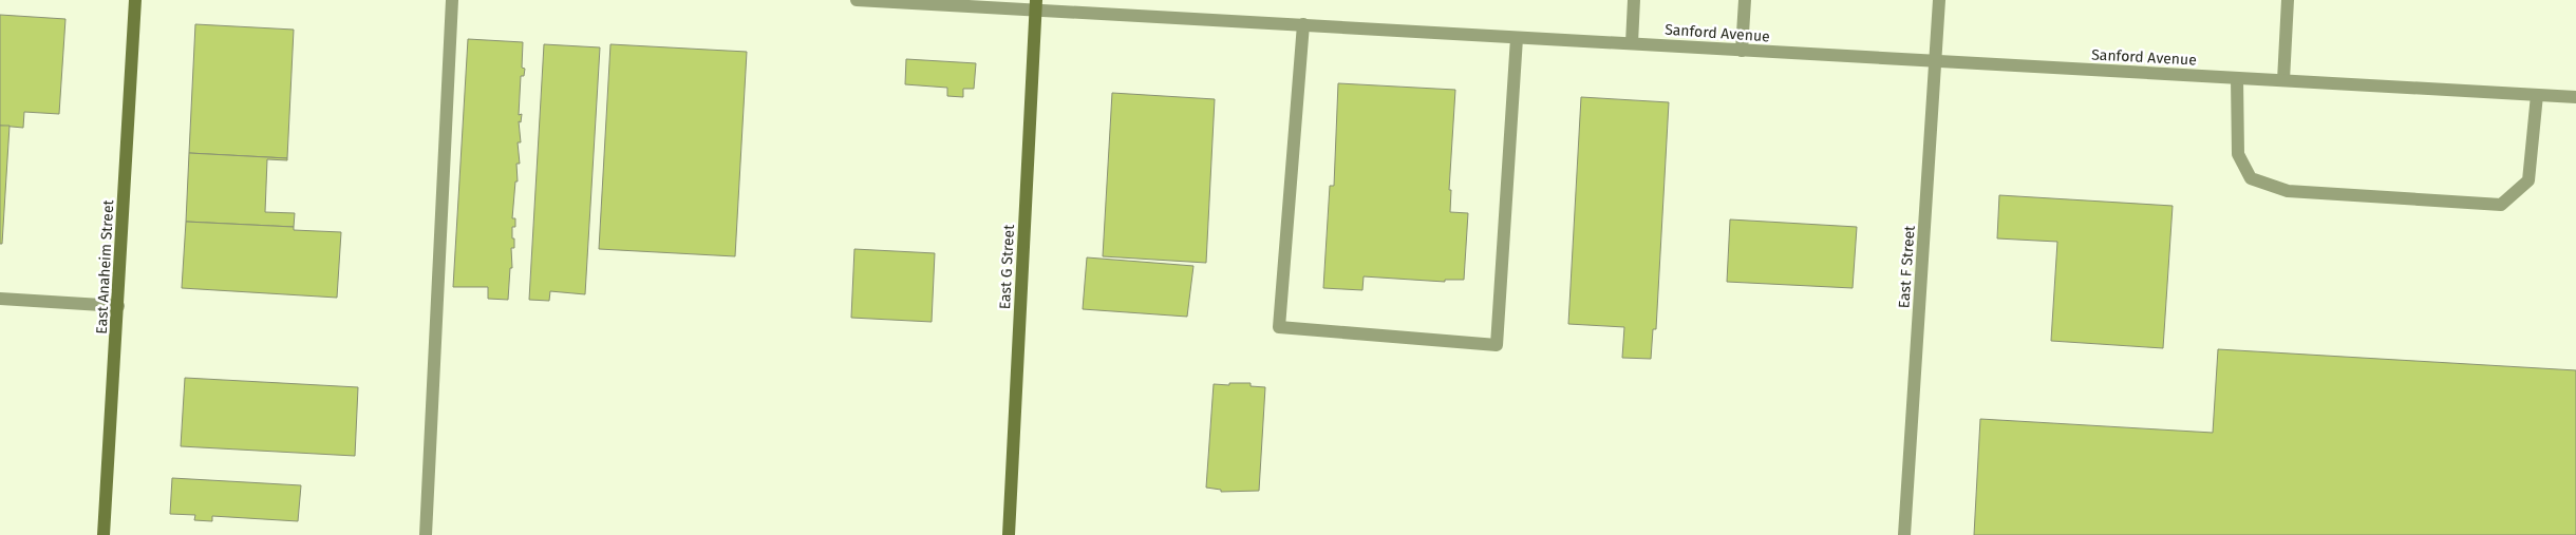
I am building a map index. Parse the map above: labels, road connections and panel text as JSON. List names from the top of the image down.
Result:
{
  "streets": {
    "main road": ["East Anaheim Street", "East G Street"],
    "street": ["Sanford Avenue", "East F Street"]
  },
  "crossings": [
    ["Sanford Avenue", "East G Street"],
    ["Sanford Avenue", "East F Street"]
  ]
}
